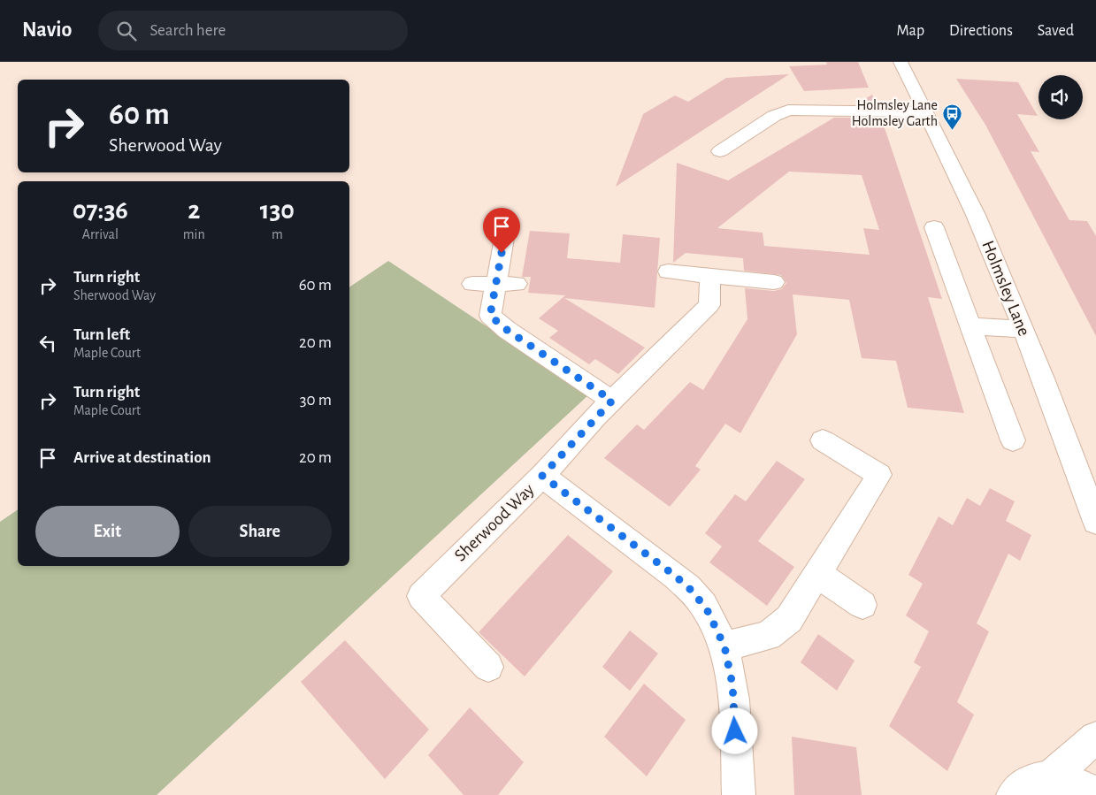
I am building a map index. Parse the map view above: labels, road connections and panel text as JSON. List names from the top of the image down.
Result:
{
  "streets": {
    "street": ["Holmsley Lane", "Sherwood Way"]
  },
  "places": {
    "bus stop": ["Holmsley Lane Holmsley Garth"]
  },
  "page": {
    "header": "Navio",
    "search": "Search here",
    "nav": ["Map", "Directions", "Saved"],
    "turn": ["60 m", "Sherwood Way"],
    "eta": [
      "07:36",
      "Arrival",
      "2",
      "min",
      "130",
      "m"
    ],
    "list": [
      {
        "name": "Turn right",
        "note": "Sherwood Way",
        "value": "60 m"
      },
      {
        "name": "Turn left",
        "note": "Maple Court",
        "value": "20 m"
      },
      {
        "name": "Turn right",
        "note": "Maple Court",
        "value": "30 m"
      },
      {
        "name": "Arrive at destination",
        "value": "20 m"
      }
    ],
    "buttons": ["Exit", "Share"]
  }
}
